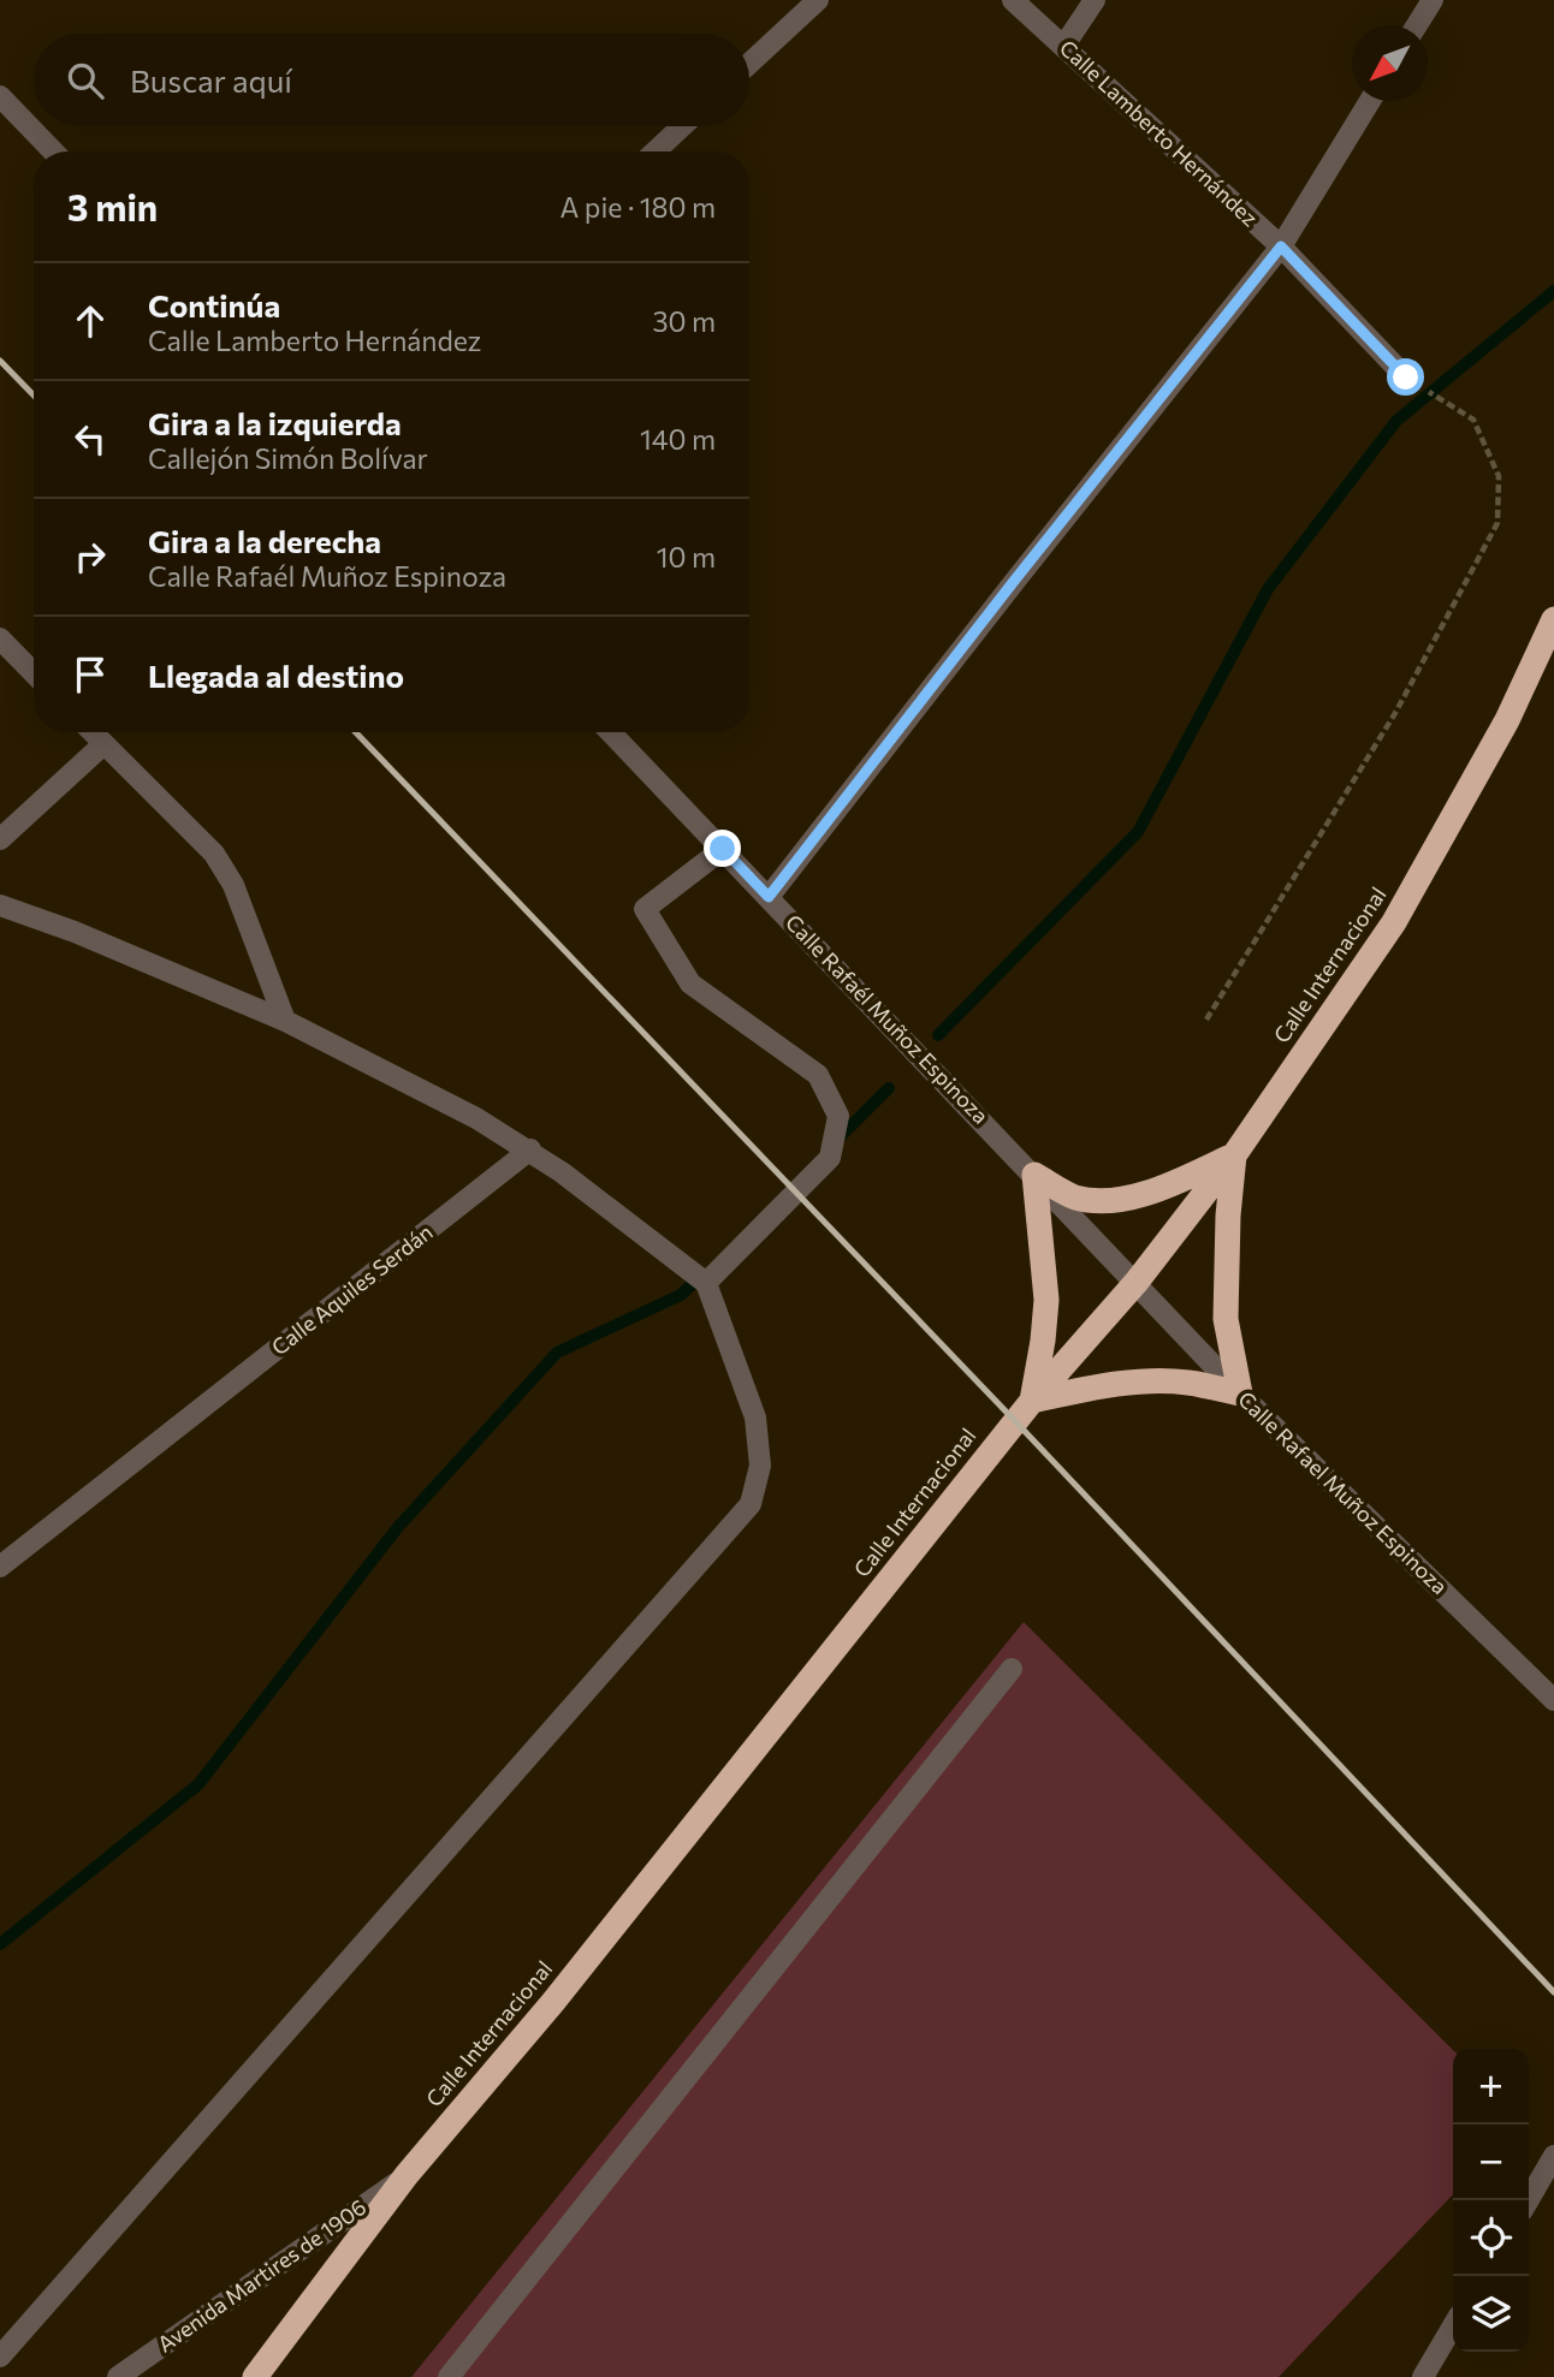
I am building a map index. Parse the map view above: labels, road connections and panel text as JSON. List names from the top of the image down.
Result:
{
  "streets": {
    "highway": ["Calle Internacional"],
    "street": [
      "Calle Lamberto Hernández",
      "Calle Rafaél Muñoz Espinoza",
      "Calle Aquiles Serdán",
      "Calle Rafael Muñoz Espinoza",
      "Avenida Martires de 1906"
    ]
  },
  "crossings": [
    ["Calle Internacional", "Calle Rafaél Muñoz Espinoza"],
    ["Calle Internacional", "Calle Rafael Muñoz Espinoza"],
    ["Calle Internacional", "Avenida Martires de 1906"],
    ["Calle Rafaél Muñoz Espinoza", "Calle Rafael Muñoz Espinoza"]
  ],
  "north": "bottom left",
  "page": {
    "search": "Buscar aquí",
    "heading": ["3 min", "A pie · 180 m"],
    "list": [
      ["Continúa", "Calle Lamberto Hernández", "30 m"],
      ["Gira a la izquierda", "Callejón Simón Bolívar", "140 m"],
      ["Gira a la derecha", "Calle Rafaél Muñoz Espinoza", "10 m"],
      "Llegada al destino"
    ],
    "map_buttons": ["+", "−"]
  }
}
